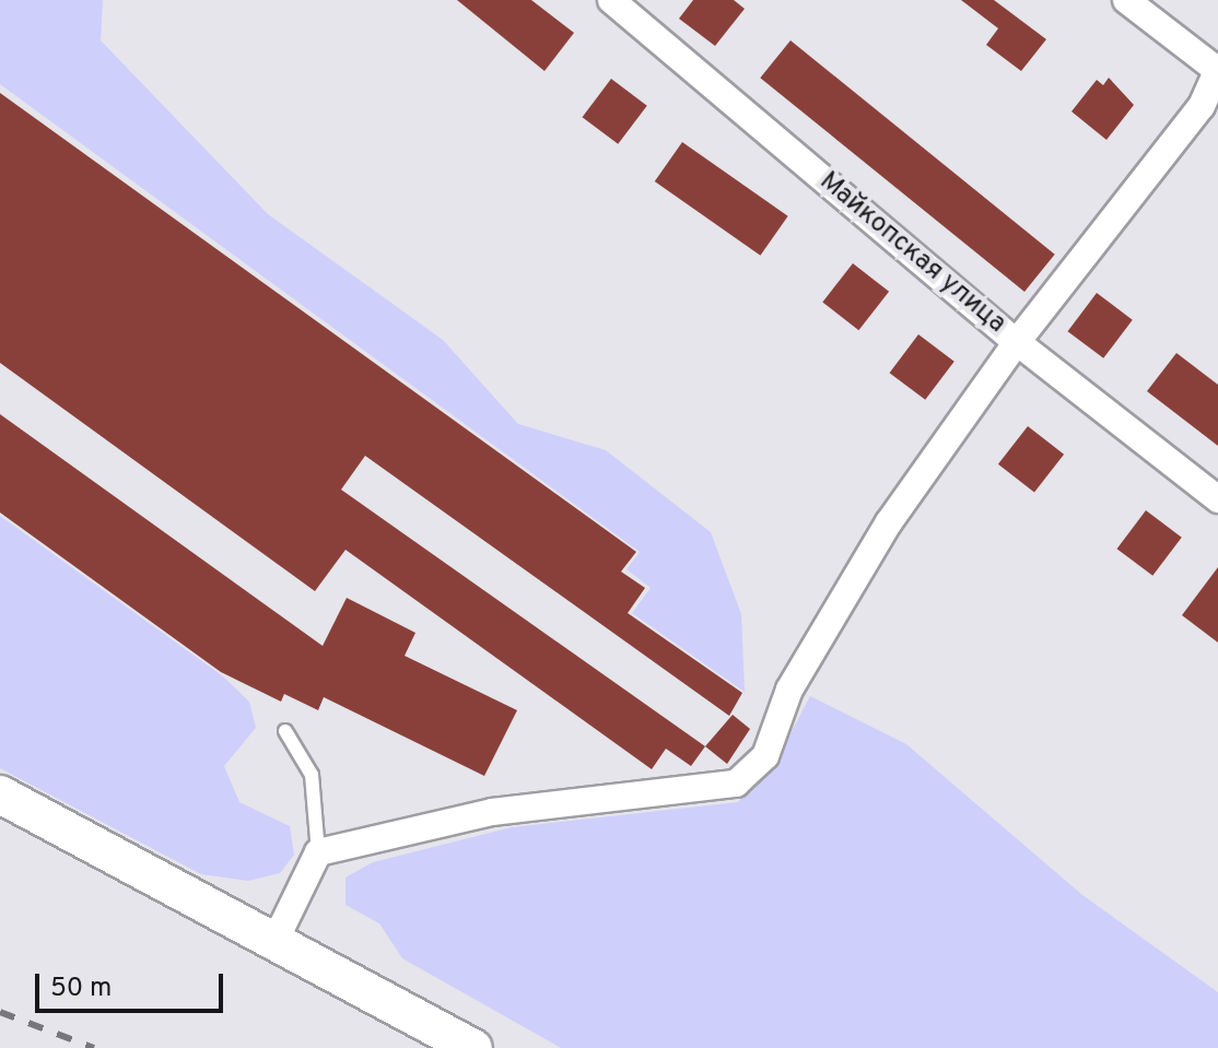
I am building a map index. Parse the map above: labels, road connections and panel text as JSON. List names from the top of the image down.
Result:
{
  "streets": {
    "street": ["Майкопская улица"]
  },
  "scale_bar": "50 m"
}
